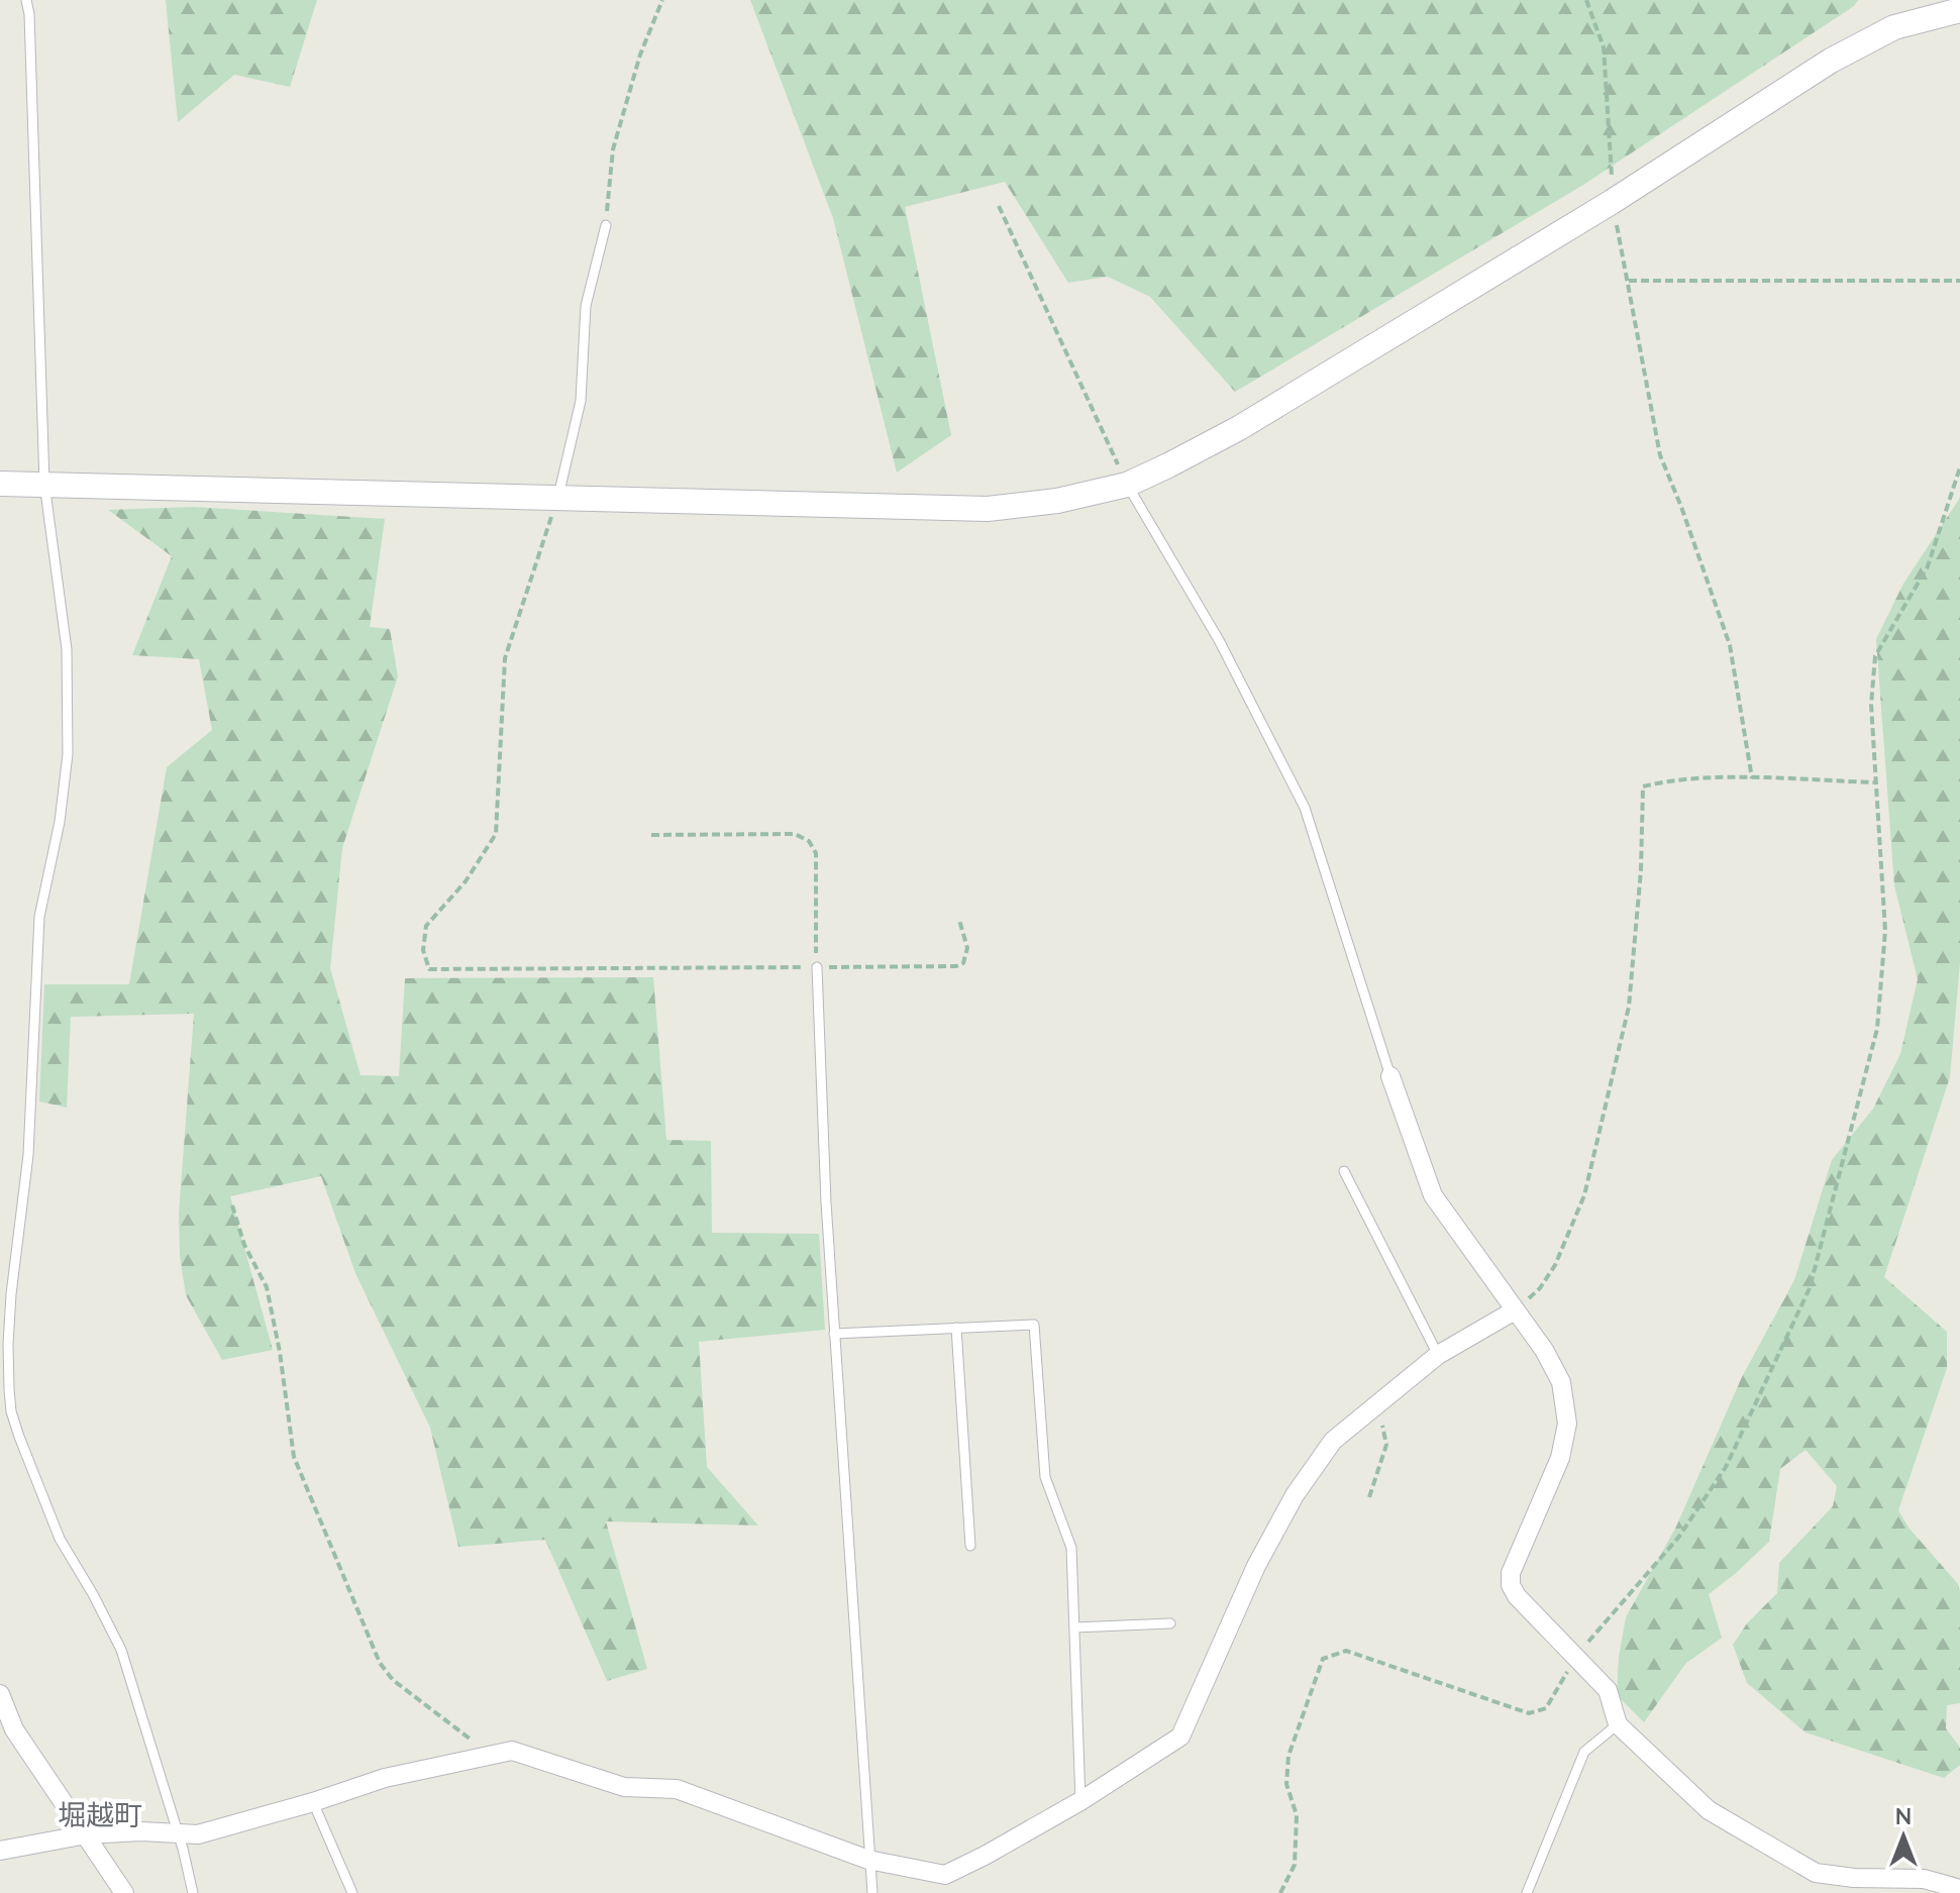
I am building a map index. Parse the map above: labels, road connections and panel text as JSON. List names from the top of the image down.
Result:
{
  "districts": ["堀越町"],
  "north": "top"
}
